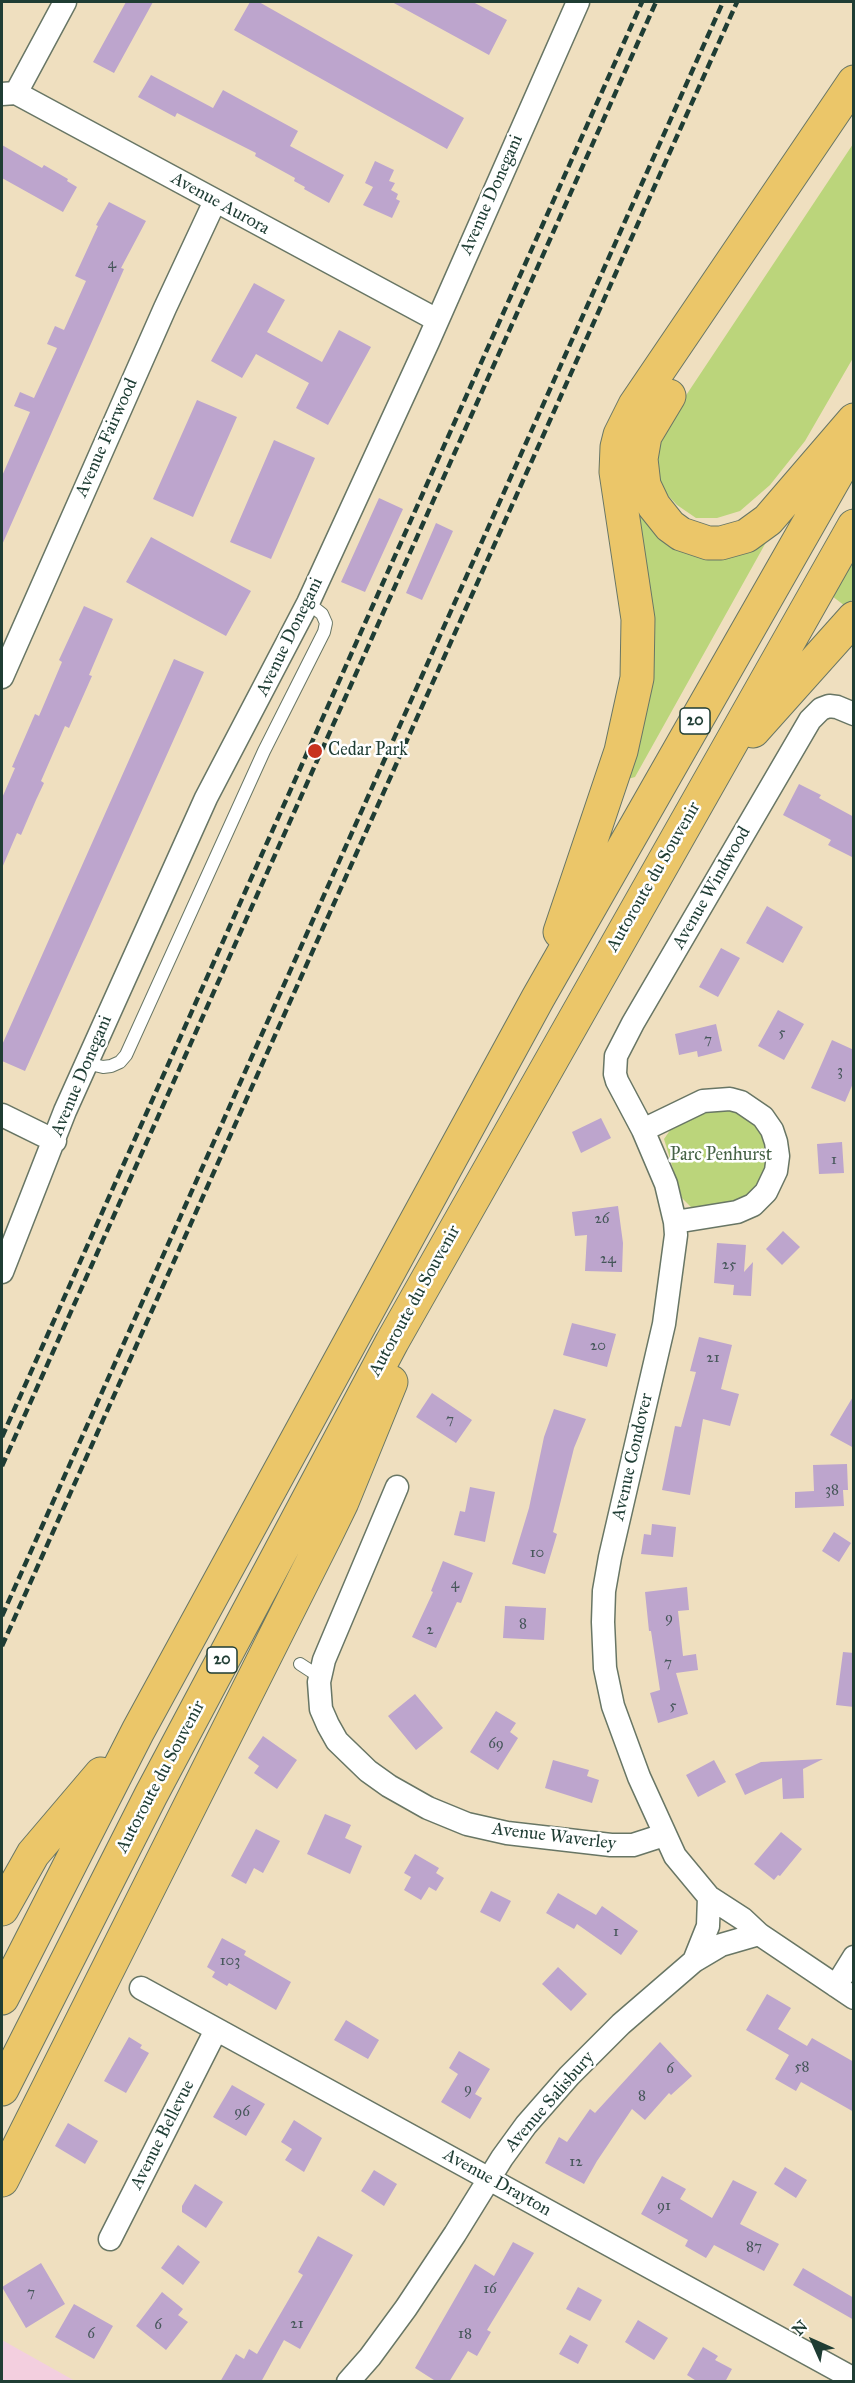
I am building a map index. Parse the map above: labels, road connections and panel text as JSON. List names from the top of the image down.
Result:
{
  "streets": {
    "highway": ["20", "Autoroute du Souvenir"],
    "street": [
      "Avenue Donegani",
      "Avenue Aurora",
      "Avenue Fairwood",
      "Avenue Windwood",
      "Avenue Condover",
      "Avenue Waverley",
      "Avenue Salisbury",
      "Avenue Bellevue",
      "Avenue Drayton"
    ]
  },
  "crossings": [
    ["Avenue Donegani", "Avenue Aurora"],
    ["Avenue Aurora", "Avenue Fairwood"],
    ["Avenue Windwood", "Avenue Condover"],
    ["Avenue Condover", "Avenue Waverley"],
    ["Avenue Salisbury", "Avenue Drayton"],
    ["Avenue Bellevue", "Avenue Drayton"]
  ],
  "parks": ["Parc Penhurst"],
  "places": ["Cedar Park"],
  "house_numbers": [
    "4",
    "5",
    "7",
    "3",
    "1",
    "26",
    "24",
    "25",
    "20",
    "21",
    "7",
    "38",
    "10",
    "4",
    "9",
    "8",
    "2",
    "7",
    "5",
    "69",
    "1",
    "103",
    "58",
    "6",
    "9",
    "8",
    "96",
    "12",
    "91",
    "87",
    "16",
    "7",
    "21",
    "6",
    "6",
    "18"
  ],
  "north": "top left"
}
